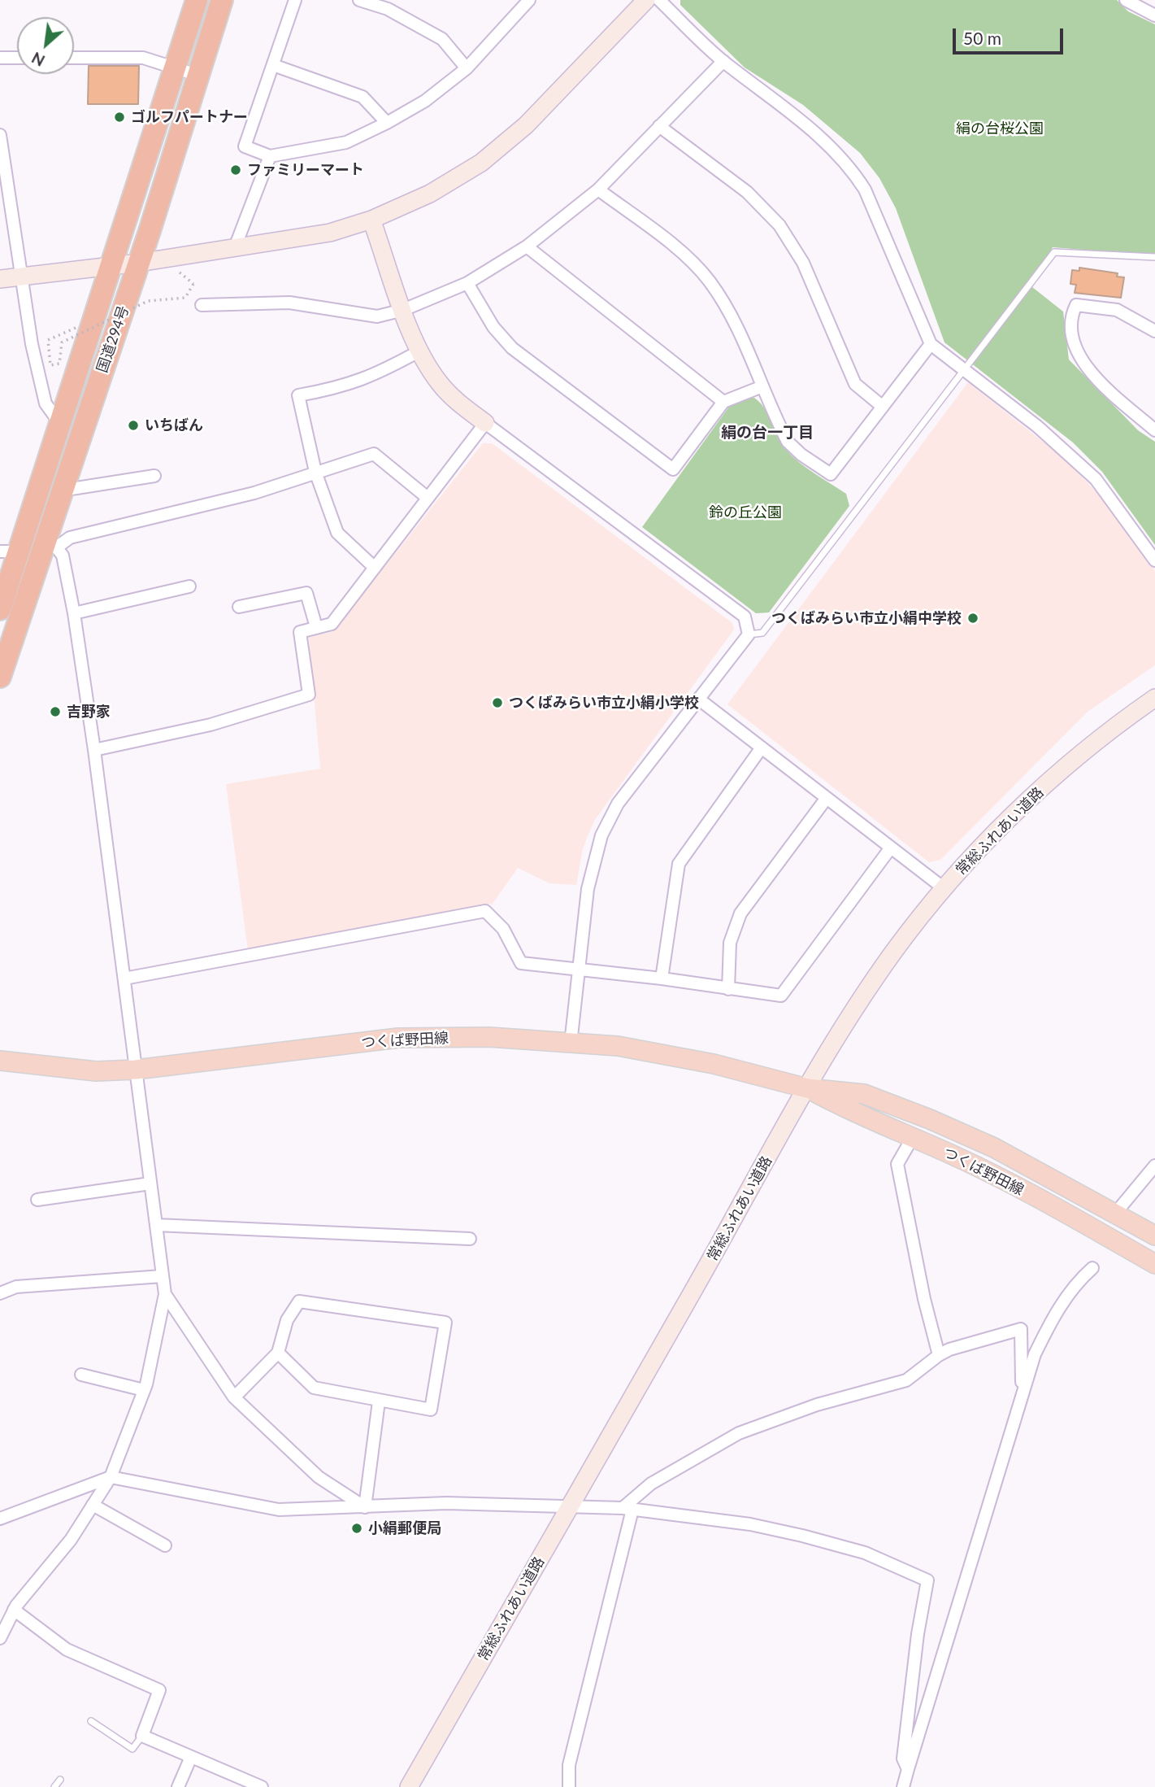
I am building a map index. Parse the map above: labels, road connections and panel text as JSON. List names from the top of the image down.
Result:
{
  "streets": {
    "highway": ["国道294号"],
    "main road": ["つくば野田線"],
    "street": ["常総ふれあい道路"]
  },
  "crossings": [
    ["常総ふれあい道路", "つくば野田線"]
  ],
  "districts": ["絹の台一丁目"],
  "parks": ["絹の台桜公園", "鈴の丘公園"],
  "places": [
    "ゴルフパートナー",
    "ファミリーマート",
    "いちばん",
    "つくばみらい市立小絹中学校",
    "つくばみらい市立小絹小学校",
    "吉野家",
    "小絹郵便局"
  ],
  "scale_bar": "50 m",
  "north": "bottom left"
}
